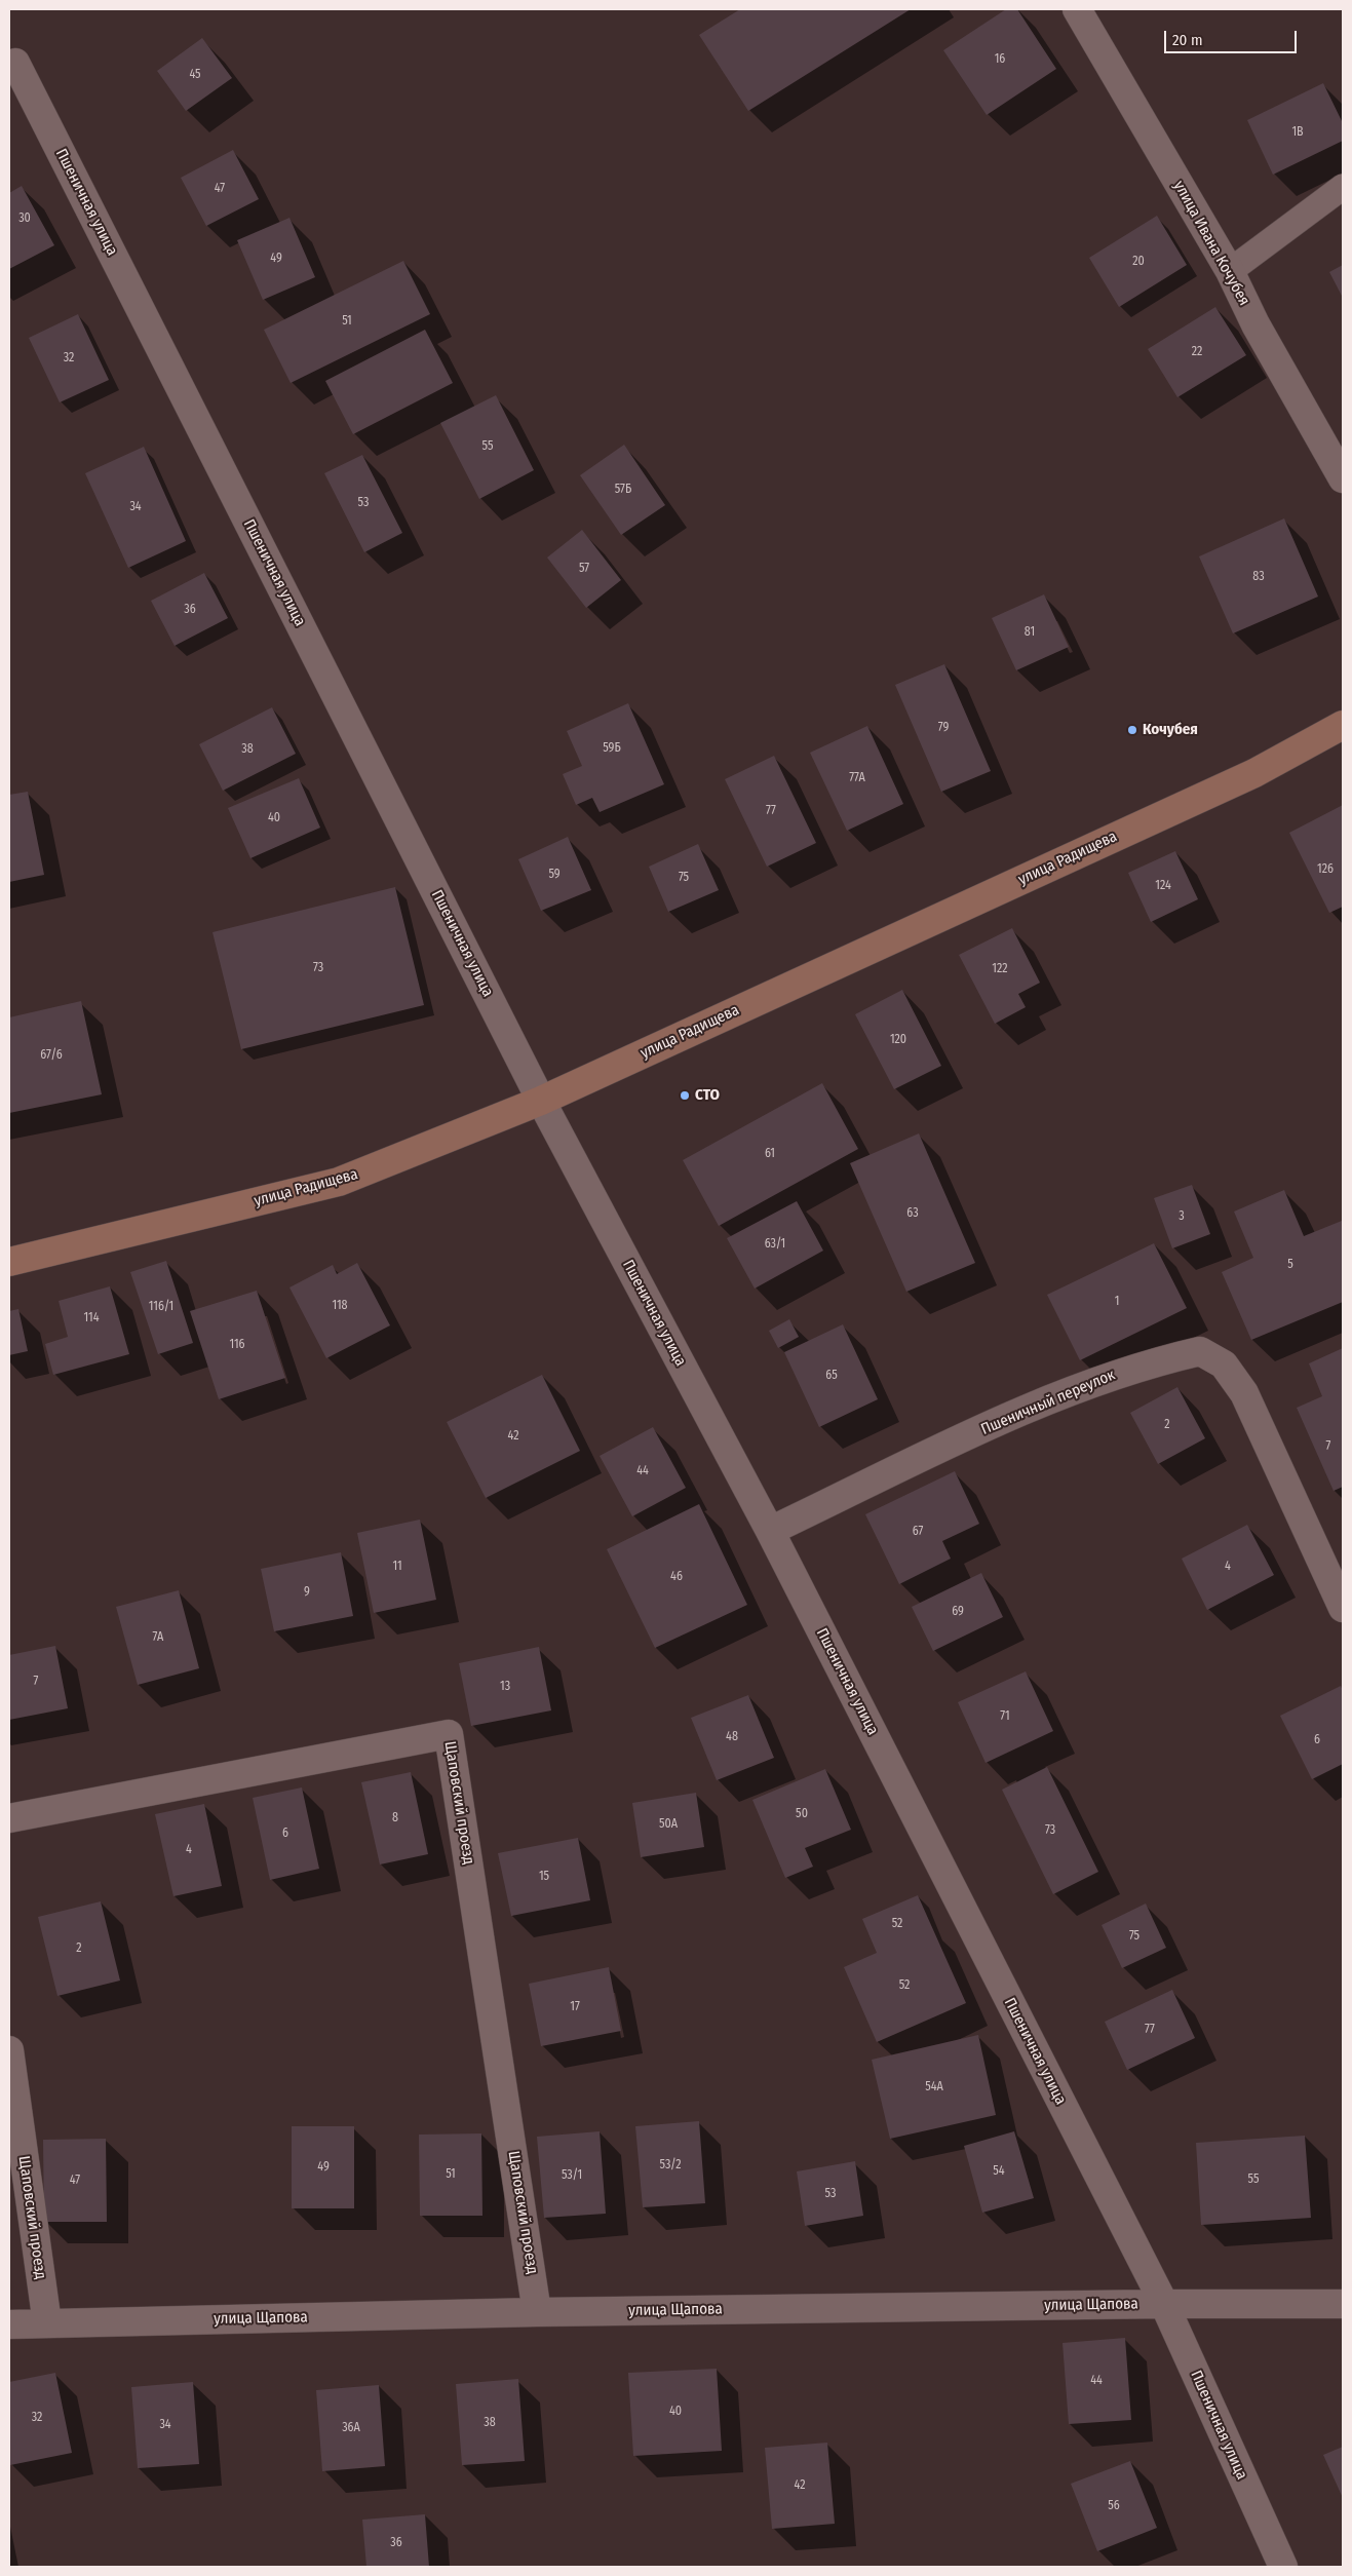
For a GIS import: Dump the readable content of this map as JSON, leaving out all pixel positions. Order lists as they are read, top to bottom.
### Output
{
  "streets": {
    "main road": ["улица Радищева"],
    "street": [
      "Пшеничная улица",
      "улица Ивана Кочубея",
      "Пшеничный переулок",
      "Щаповский проезд",
      "улица Щапова"
    ]
  },
  "crossings": [
    ["Пшеничная улица", "улица Радищева"],
    ["Пшеничная улица", "Пшеничный переулок"],
    ["Пшеничная улица", "улица Щапова"],
    ["Щаповский проезд", "улица Щапова"]
  ],
  "places": ["Кочубея", "СТО"],
  "house_numbers": [
    "16",
    "45",
    "1В",
    "47",
    "30",
    "49",
    "20",
    "51",
    "22",
    "32",
    "55",
    "57Б",
    "53",
    "34",
    "57",
    "83",
    "36",
    "81",
    "79",
    "59Б",
    "38",
    "77А",
    "77",
    "40",
    "126",
    "59",
    "75",
    "124",
    "73",
    "122",
    "120",
    "67/6",
    "61",
    "63",
    "3",
    "63/1",
    "5",
    "1",
    "118",
    "116/1",
    "114",
    "116",
    "65",
    "2",
    "42",
    "7",
    "44",
    "67",
    "11",
    "4",
    "46",
    "9",
    "69",
    "7А",
    "7",
    "13",
    "71",
    "48",
    "6",
    "50",
    "8",
    "50А",
    "73",
    "6",
    "4",
    "15",
    "52",
    "75",
    "2",
    "52",
    "17",
    "77",
    "54А",
    "53/2",
    "49",
    "54",
    "51",
    "53/1",
    "55",
    "47",
    "53",
    "44",
    "40",
    "32",
    "38",
    "34",
    "36А",
    "42",
    "56",
    "36"
  ],
  "scale_bar": "20 m"
}
